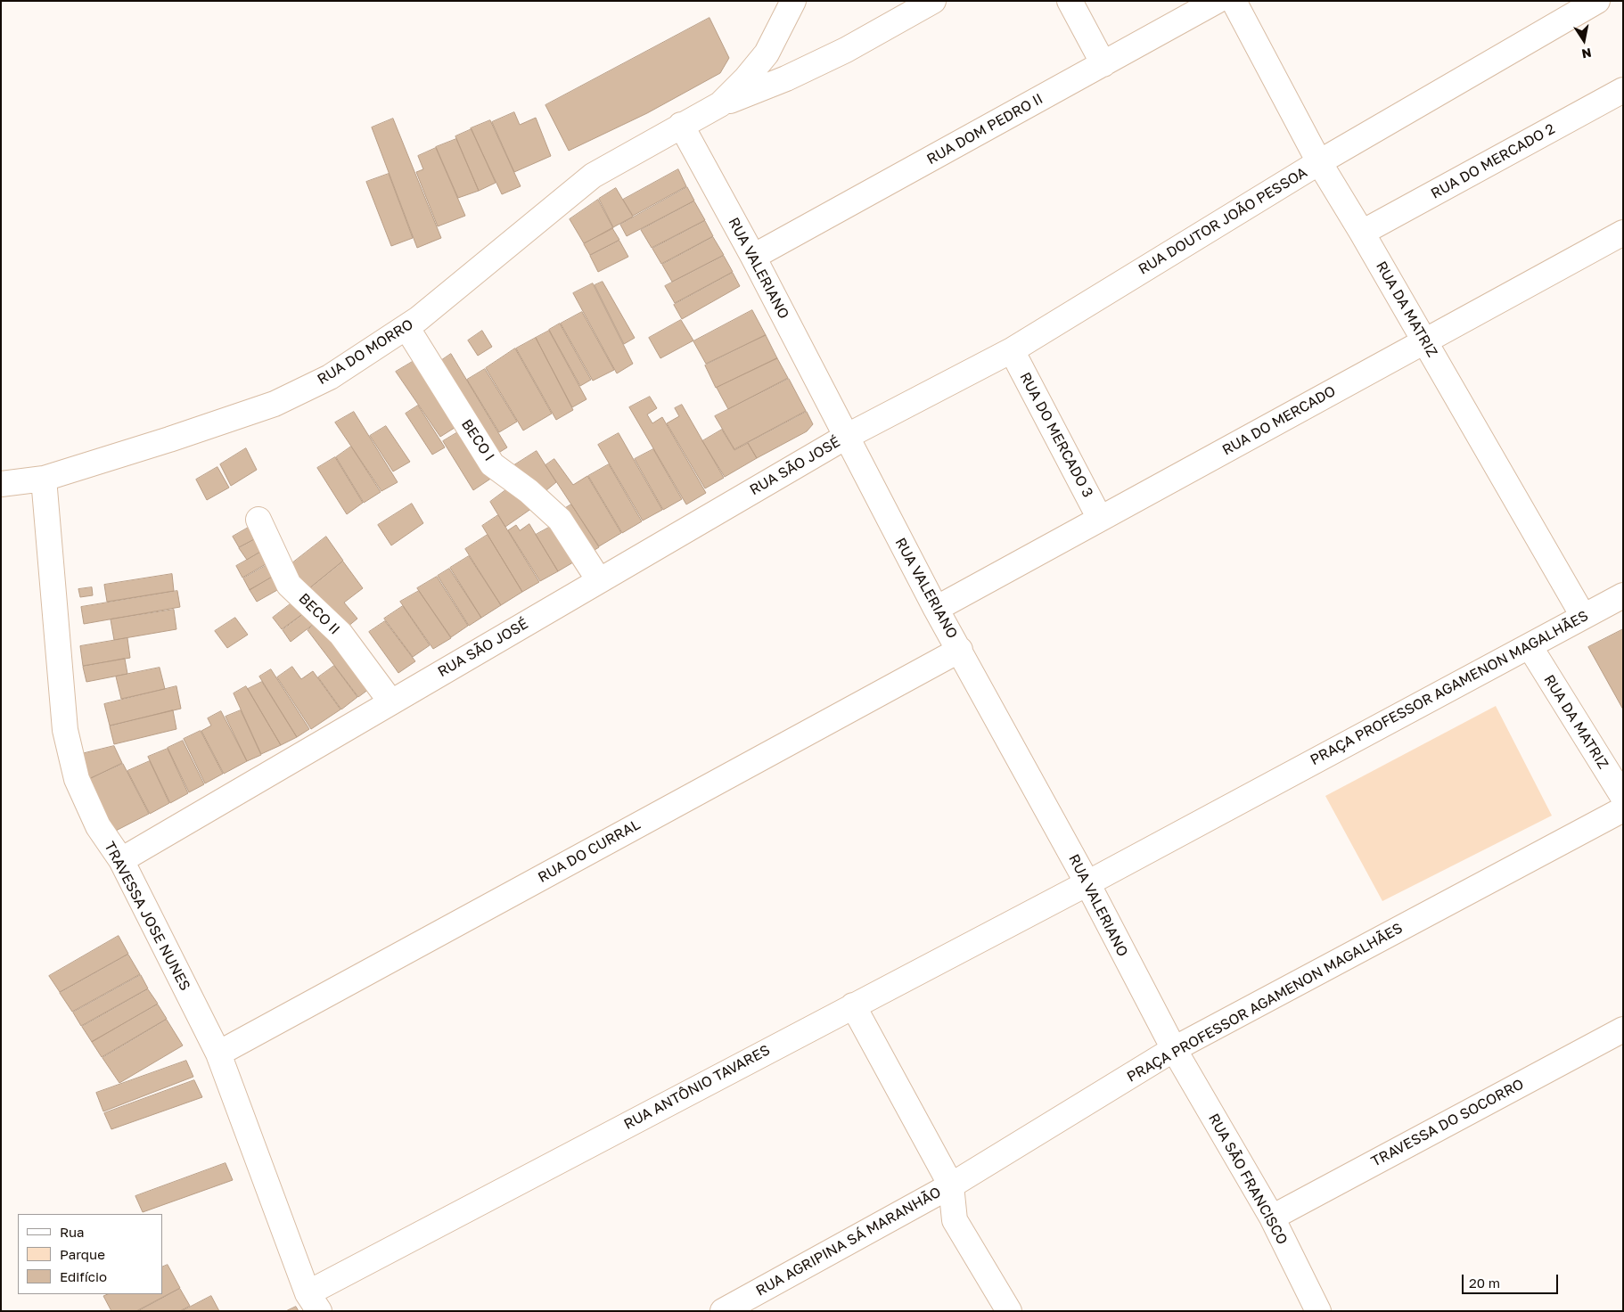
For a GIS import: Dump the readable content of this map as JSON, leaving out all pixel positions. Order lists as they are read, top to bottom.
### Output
{
  "streets": {
    "street": [
      "RUA DOM PEDRO II",
      "RUA DO MERCADO 2",
      "RUA DOUTOR JOÃO PESSOA",
      "RUA VALERIANO",
      "RUA DA MATRIZ",
      "RUA DO MORRO",
      "RUA DO MERCADO",
      "RUA DO MERCADO 3",
      "BECO I",
      "RUA SÃO JOSÉ",
      "BECO II",
      "PRAÇA PROFESSOR AGAMENON MAGALHÃES",
      "RUA DO CURRAL",
      "TRAVESSA JOSE NUNES",
      "RUA ANTÔNIO TAVARES",
      "TRAVESSA DO SOCORRO",
      "RUA SÃO FRANCISCO",
      "RUA AGRIPINA SÁ MARANHÃO"
    ]
  },
  "crossings": [
    ["RUA DOM PEDRO II", "RUA VALERIANO"],
    ["RUA DO MERCADO 2", "RUA DA MATRIZ"],
    ["RUA DOUTOR JOÃO PESSOA", "RUA VALERIANO"],
    ["RUA DOUTOR JOÃO PESSOA", "RUA DA MATRIZ"],
    ["RUA DOUTOR JOÃO PESSOA", "RUA DO MERCADO 3"],
    ["RUA DOUTOR JOÃO PESSOA", "RUA SÃO JOSÉ"],
    ["RUA VALERIANO", "RUA DO MORRO"],
    ["RUA VALERIANO", "RUA DO MERCADO"],
    ["RUA VALERIANO", "RUA SÃO JOSÉ"],
    ["RUA VALERIANO", "PRAÇA PROFESSOR AGAMENON MAGALHÃES"],
    ["RUA VALERIANO", "RUA DO CURRAL"],
    ["RUA VALERIANO", "RUA ANTÔNIO TAVARES"],
    ["RUA VALERIANO", "RUA SÃO FRANCISCO"],
    ["RUA DA MATRIZ", "RUA DO MERCADO"],
    ["RUA DA MATRIZ", "PRAÇA PROFESSOR AGAMENON MAGALHÃES"],
    ["RUA DO MORRO", "BECO I"],
    ["RUA DO MORRO", "TRAVESSA JOSE NUNES"],
    ["RUA DO MERCADO", "RUA DO MERCADO 3"],
    ["BECO I", "RUA SÃO JOSÉ"],
    ["RUA SÃO JOSÉ", "BECO II"],
    ["RUA SÃO JOSÉ", "TRAVESSA JOSE NUNES"],
    ["PRAÇA PROFESSOR AGAMENON MAGALHÃES", "RUA ANTÔNIO TAVARES"],
    ["PRAÇA PROFESSOR AGAMENON MAGALHÃES", "RUA SÃO FRANCISCO"],
    ["PRAÇA PROFESSOR AGAMENON MAGALHÃES", "RUA AGRIPINA SÁ MARANHÃO"],
    ["RUA DO CURRAL", "TRAVESSA JOSE NUNES"],
    ["TRAVESSA JOSE NUNES", "RUA ANTÔNIO TAVARES"],
    ["TRAVESSA DO SOCORRO", "RUA SÃO FRANCISCO"]
  ],
  "legend": ["Rua", "Parque", "Edifício"],
  "scale_bar": "20 m",
  "north": "bottom"
}
